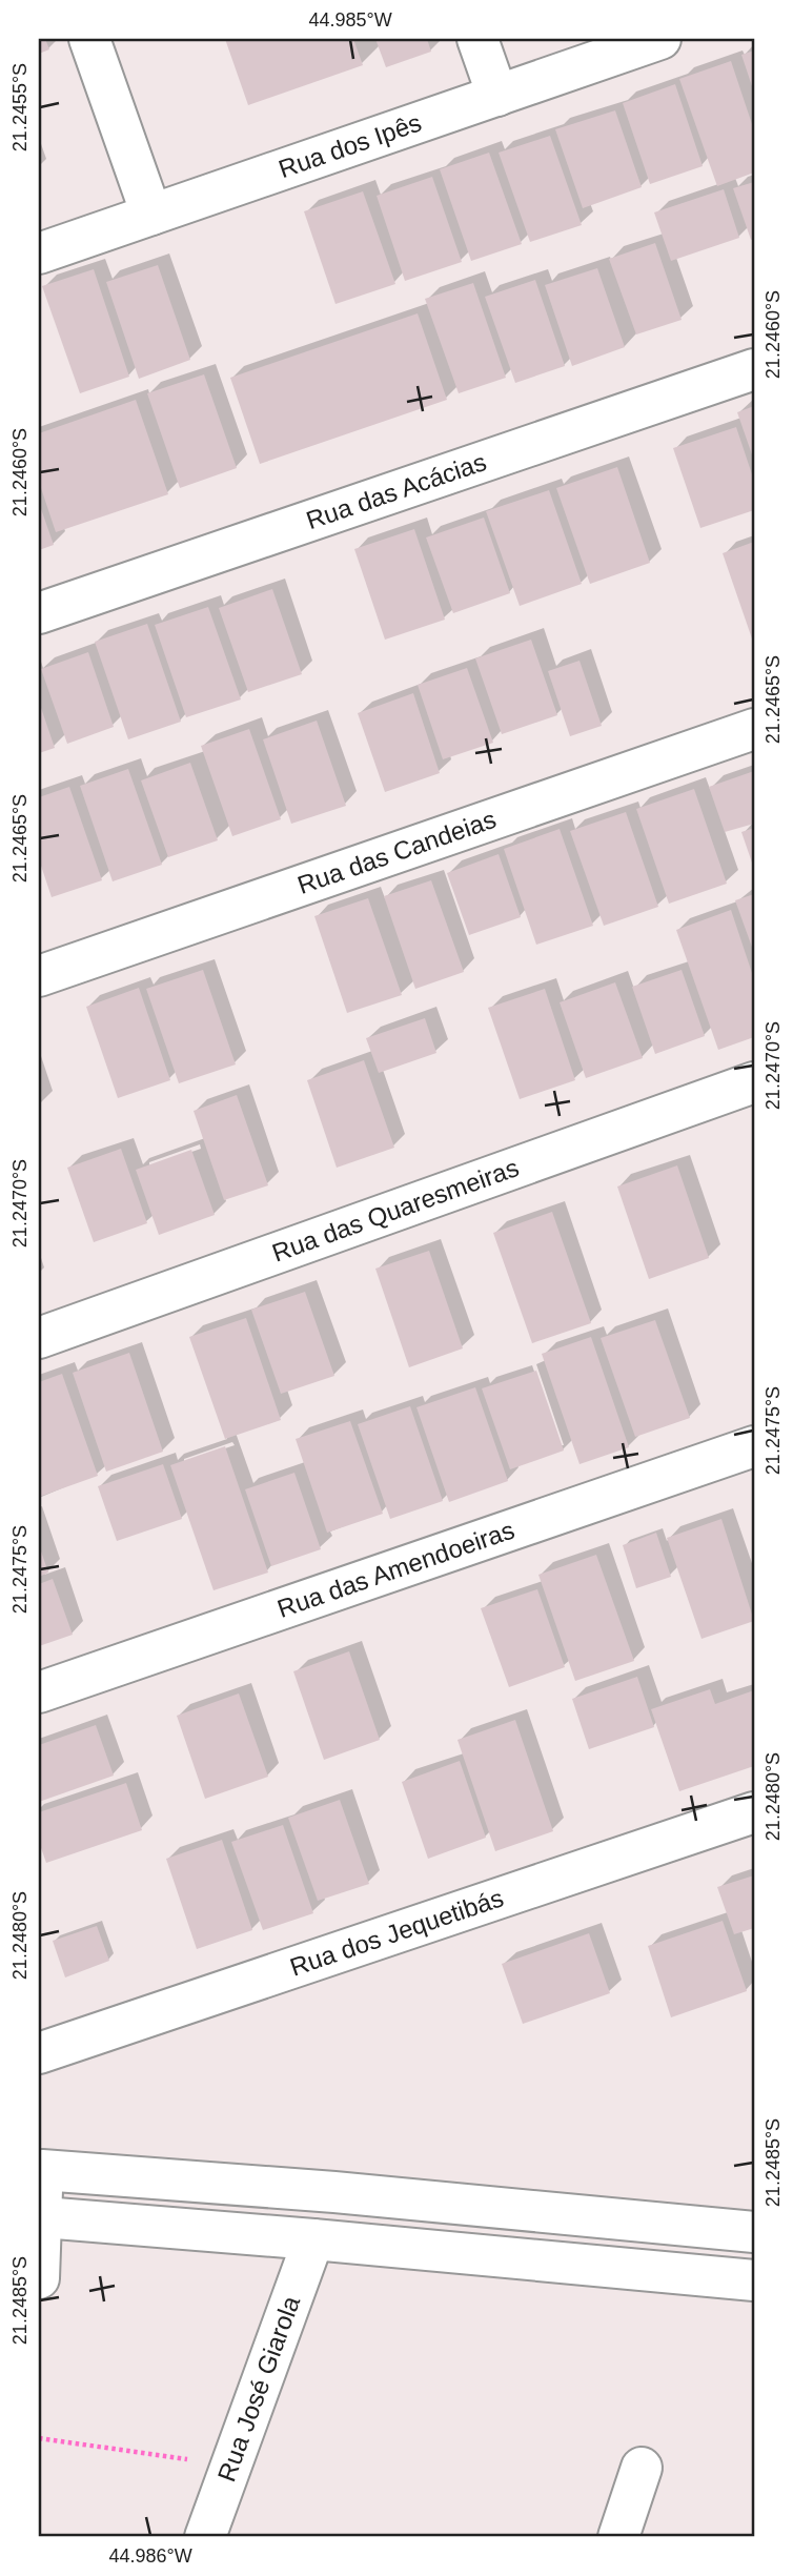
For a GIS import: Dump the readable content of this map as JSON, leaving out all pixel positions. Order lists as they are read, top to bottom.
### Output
{
  "streets": {
    "street": [
      "Rua dos Ipês",
      "Rua das Acácias",
      "Rua das Candeias",
      "Rua das Quaresmeiras",
      "Rua das Amendoeiras",
      "Rua dos Jequetibás",
      "Rua José Giarola"
    ]
  },
  "coordinates": [
    "44.985°W",
    "21.2455°S",
    "21.2460°S",
    "21.2465°S",
    "21.2470°S",
    "21.2475°S",
    "21.2480°S",
    "21.2485°S",
    "44.986°W"
  ]
}
